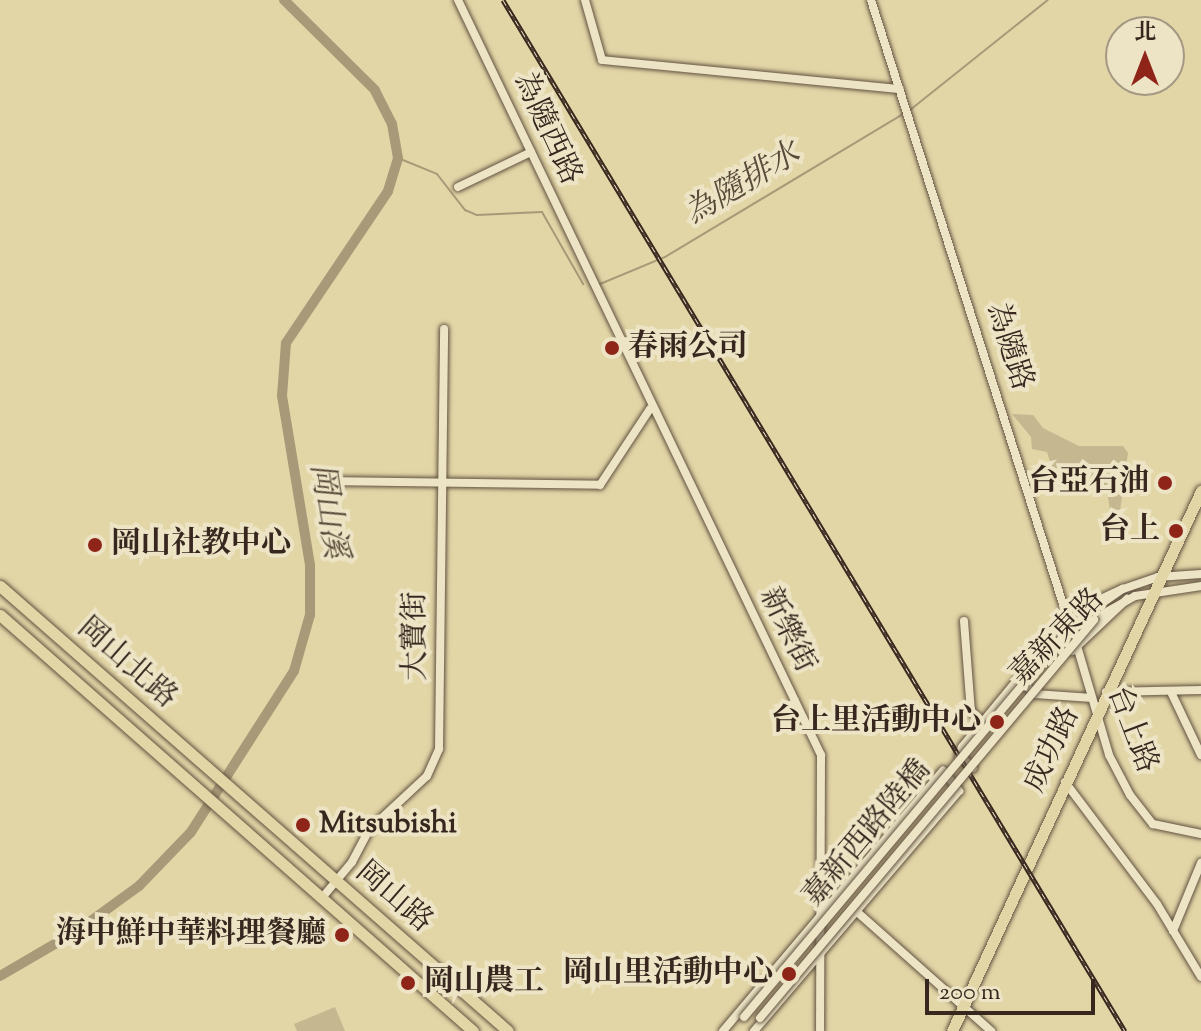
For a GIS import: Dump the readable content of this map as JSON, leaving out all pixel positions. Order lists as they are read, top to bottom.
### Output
{
  "streets": {
    "main road": ["岡山北路", "成功路", "岡山路"],
    "street": [
      "為隨西路",
      "為隨路",
      "新樂街",
      "大寶街",
      "嘉新東路",
      "台上路",
      "嘉新西路陸橋"
    ]
  },
  "crossings": [
    ["為隨西路", "新樂街"],
    ["為隨路", "嘉新東路"],
    ["大寶街", "岡山路"],
    ["嘉新東路", "台上路"],
    ["嘉新東路", "成功路"],
    ["嘉新東路", "嘉新西路陸橋"],
    ["岡山北路", "岡山路"],
    ["台上路", "成功路"]
  ],
  "water": ["為隨排水", "岡山溪"],
  "places": [
    "春雨公司",
    "台亞石油",
    "台上",
    "岡山社教中心",
    "台上里活動中心",
    "Mitsubishi",
    "海中鮮中華料理餐廳",
    "岡山里活動中心",
    "岡山農工"
  ],
  "scale_bar": "200 m",
  "north": "top"
}
